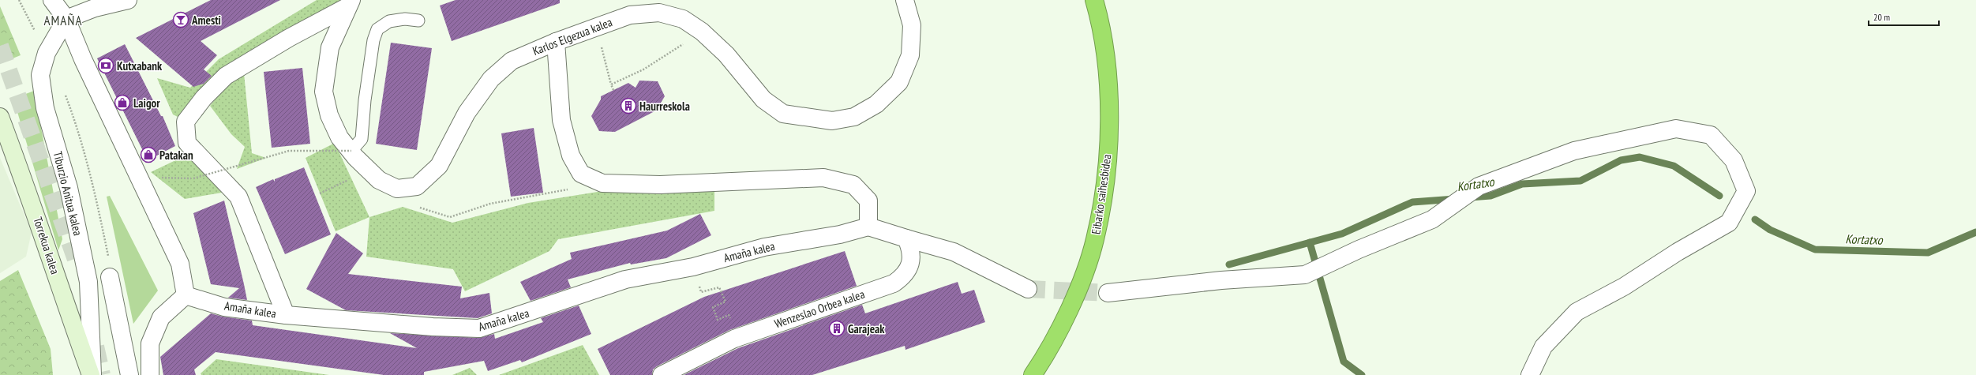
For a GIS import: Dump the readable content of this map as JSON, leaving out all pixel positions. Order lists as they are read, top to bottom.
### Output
{
  "streets": {
    "highway": ["Eibarko saihesbidea"],
    "street": [
      "Karlos Elgezua kalea",
      "Tiburzio Anitua kalea",
      "Torrekua kalea",
      "Amaña kalea",
      "Wenzeslao Orbea kalea"
    ]
  },
  "crossings": [
    ["Tiburzio Anitua kalea", "Torrekua kalea"]
  ],
  "districts": ["AMAÑA"],
  "water": ["Kortatxo"],
  "places": {
    "bar": ["Amesti"],
    "bank": ["Kutxabank"],
    "shop": ["Laigor", "Patakan"],
    "building": ["Haurreskola", "Garajeak"]
  },
  "scale_bar": "20 m"
}
